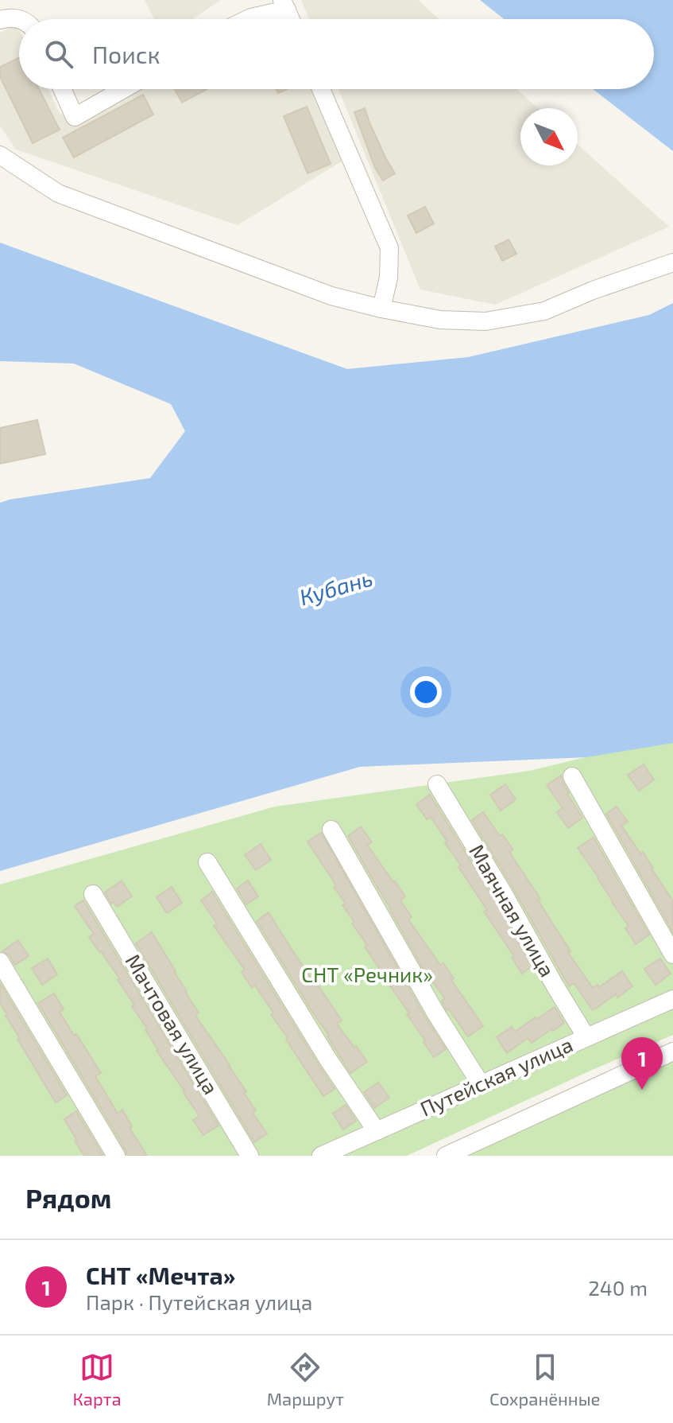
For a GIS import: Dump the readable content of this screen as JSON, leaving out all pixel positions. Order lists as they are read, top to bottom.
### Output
{
  "streets": {
    "street": ["Маячная улица", "Мачтовая улица", "Путейская улица"]
  },
  "crossings": [
    ["Маячная улица", "Путейская улица"]
  ],
  "water": ["Кубань"],
  "parks": ["СНТ «Речник»"],
  "north": "bottom right",
  "page": {
    "search": "Поиск",
    "pins": "1",
    "heading": "Рядом",
    "list": [
      {
        "mark": "1",
        "name": "СНТ «Мечта»",
        "note": "Парк · Путейская улица",
        "value": "240 m"
      }
    ],
    "nav": ["Карта", "Маршрут", "Сохранённые"]
  }
}
